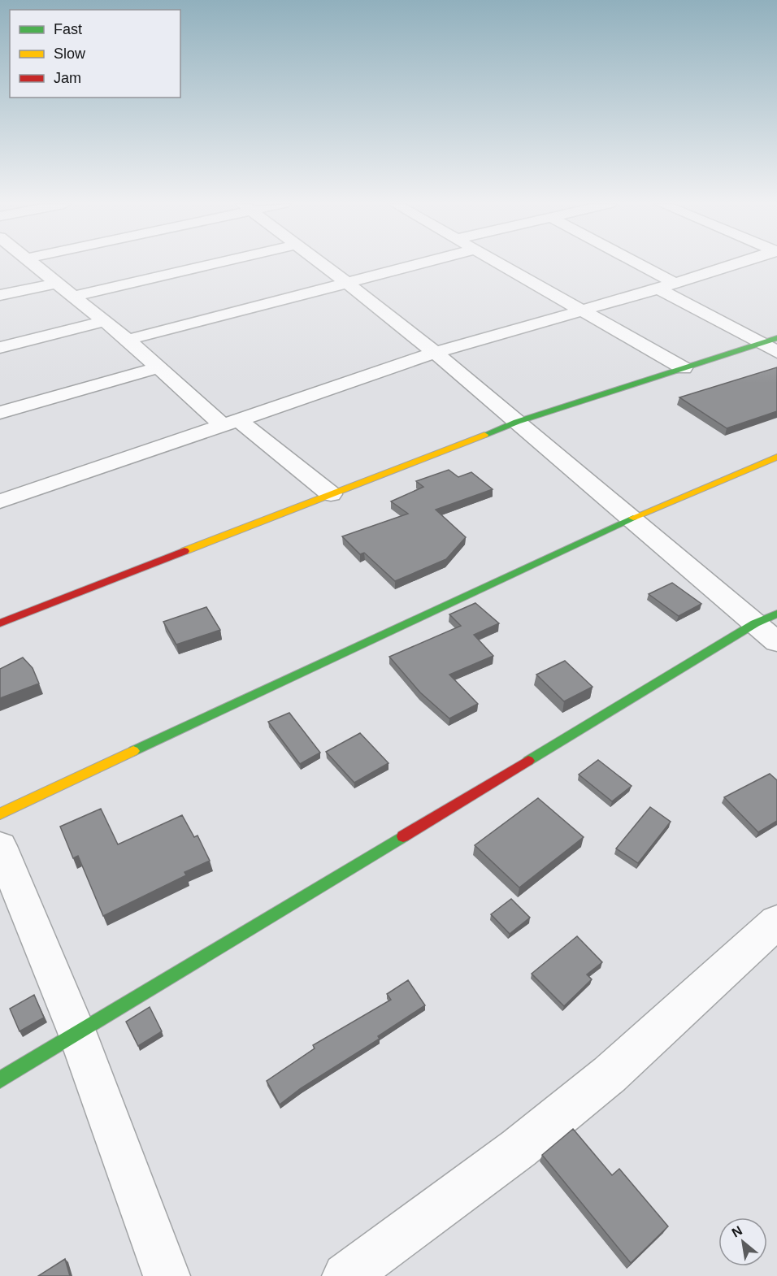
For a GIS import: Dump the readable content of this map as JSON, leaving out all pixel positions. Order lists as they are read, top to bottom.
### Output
{
  "legend": ["Fast", "Slow", "Jam"],
  "north": "top left"
}
